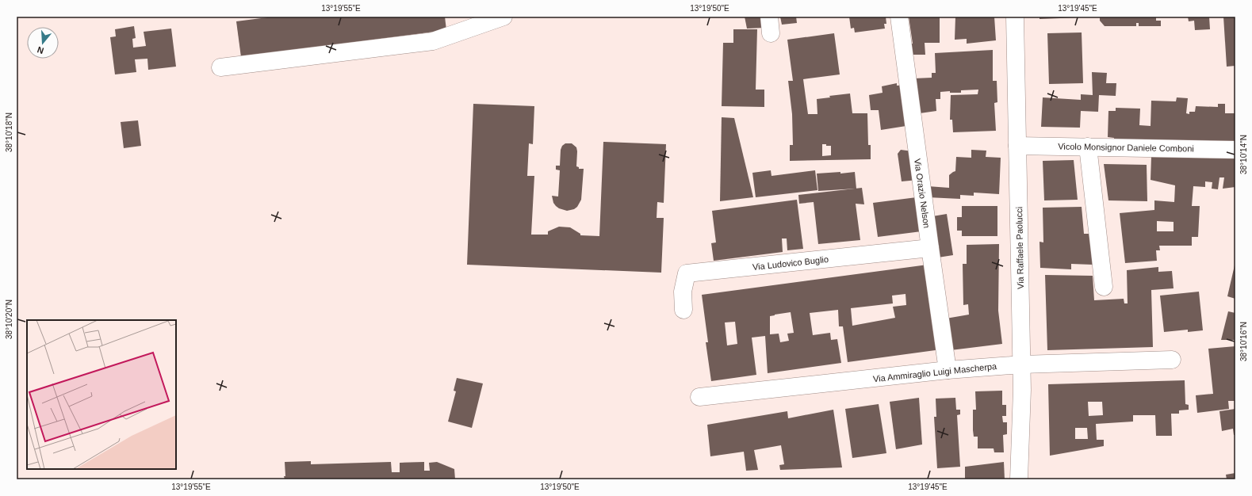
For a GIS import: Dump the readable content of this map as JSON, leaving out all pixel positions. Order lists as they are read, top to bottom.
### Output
{
  "streets": {
    "street": [
      "Vicolo Monsignor Daniele Comboni",
      "Via Orazio Nelson",
      "Via Raffaele Paolucci",
      "Via Ludovico Buglio",
      "Via Ammiraglio Luigi Mascherpa"
    ]
  },
  "crossings": [
    ["Vicolo Monsignor Daniele Comboni", "Via Raffaele Paolucci"],
    ["Via Orazio Nelson", "Via Ludovico Buglio"],
    ["Via Orazio Nelson", "Via Ammiraglio Luigi Mascherpa"],
    ["Via Raffaele Paolucci", "Via Ammiraglio Luigi Mascherpa"]
  ],
  "north": "bottom",
  "coordinates": [
    "13°19'55\"E",
    "13°19'50\"E",
    "13°19'45\"E",
    "38°10'18\"N",
    "38°10'14\"N",
    "38°10'20\"N",
    "38°10'16\"N"
  ]
}
